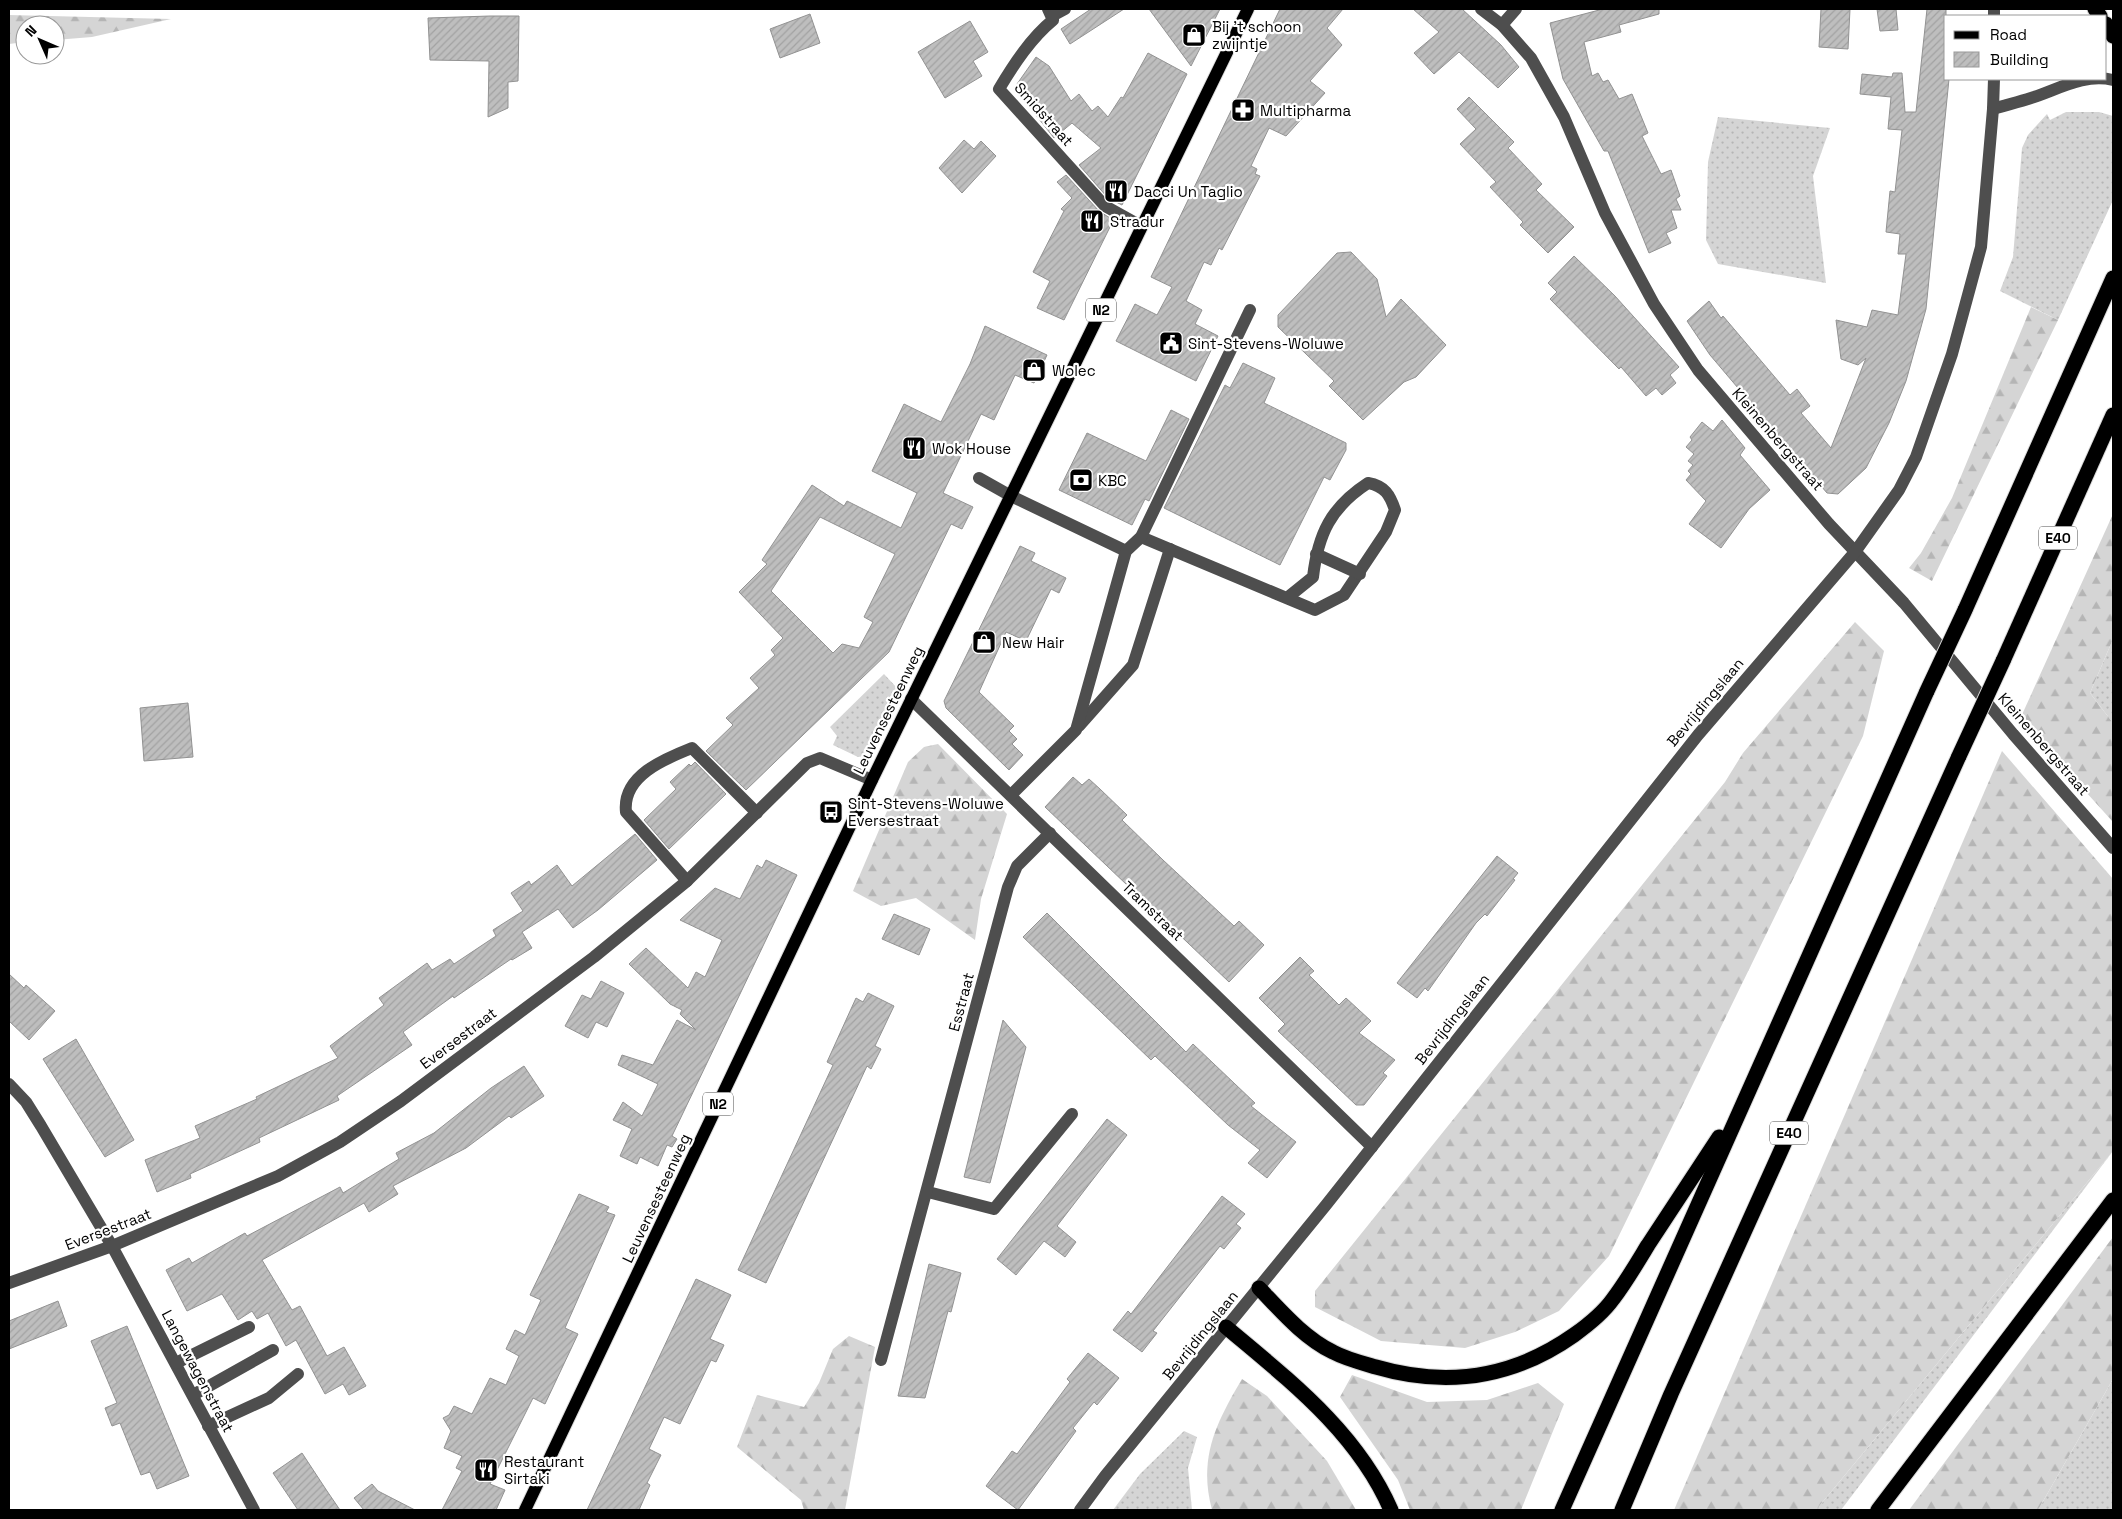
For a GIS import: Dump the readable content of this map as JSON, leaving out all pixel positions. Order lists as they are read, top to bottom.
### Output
{
  "streets": {
    "highway": ["E40"],
    "main road": ["N2", "Leuvensesteenweg"],
    "street": [
      "Smidstraat",
      "Kleinenbergstraat",
      "Bevrijdingslaan",
      "Tramstraat",
      "Esstraat",
      "Eversestraat",
      "Langewagenstraat"
    ]
  },
  "crossings": [
    ["Smidstraat", "Leuvensesteenweg"],
    ["Kleinenbergstraat", "Bevrijdingslaan"],
    ["Bevrijdingslaan", "Tramstraat"],
    ["Leuvensesteenweg", "Tramstraat"],
    ["Leuvensesteenweg", "Eversestraat"],
    ["Tramstraat", "Esstraat"],
    ["Eversestraat", "Langewagenstraat"]
  ],
  "places": {
    "shop": ["Bij 't schoon zwijntje", "Wolec", "New Hair"],
    "pharmacy": ["Multipharma"],
    "restaurant": [
      "Dacci Un Taglio",
      "Stradur",
      "Wok House",
      "Restaurant Sirtaki"
    ],
    "public building": ["Sint-Stevens-Woluwe"],
    "bank": ["KBC"],
    "bus stop": ["Sint-Stevens-Woluwe Eversestraat"]
  },
  "legend": ["Road", "Building"],
  "north": "top left"
}
